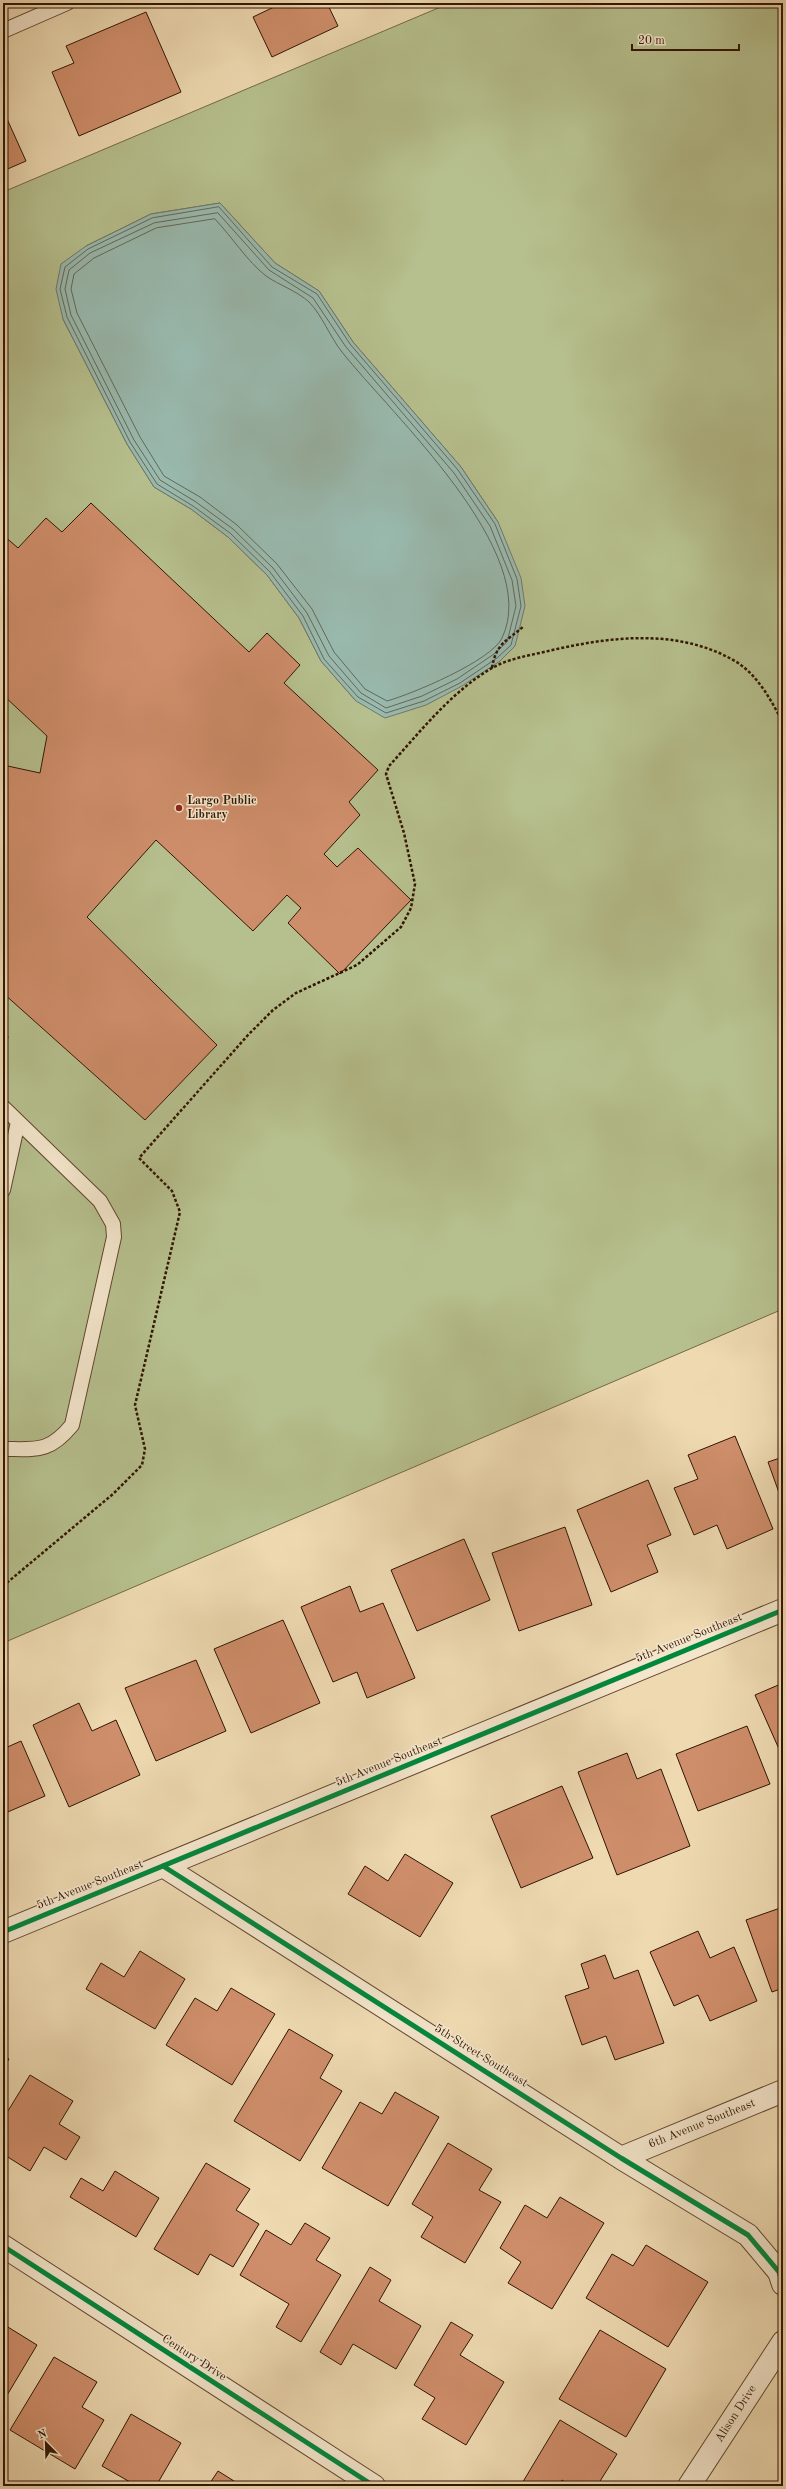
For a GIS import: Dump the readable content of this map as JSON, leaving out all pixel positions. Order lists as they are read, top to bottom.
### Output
{
  "streets": {
    "street": [
      "5th Avenue Southeast",
      "5th Street Southeast",
      "6th Avenue Southeast",
      "Century Drive",
      "Alison Drive"
    ]
  },
  "crossings": [
    ["5th Avenue Southeast", "5th Street Southeast"],
    ["5th Street Southeast", "6th Avenue Southeast"]
  ],
  "places": ["Largo Public Library"],
  "scale_bar": "20 m",
  "north": "top left"
}
